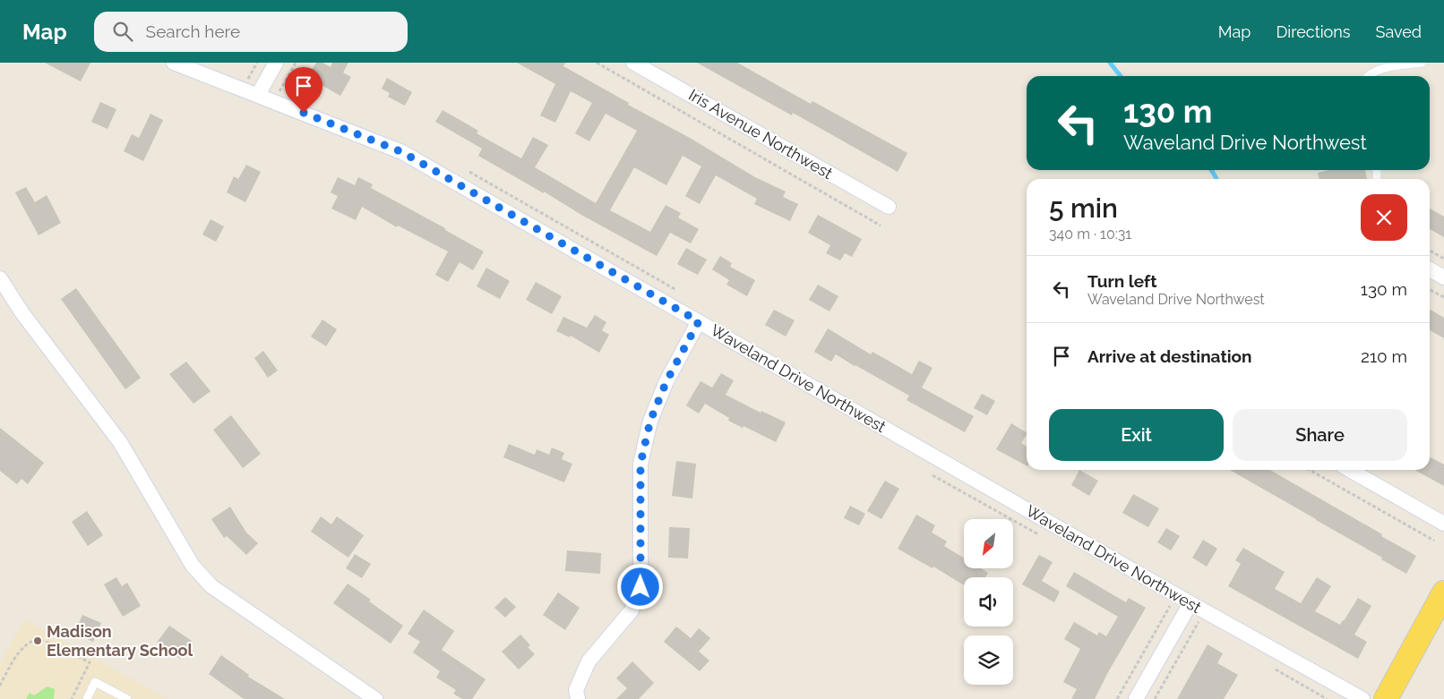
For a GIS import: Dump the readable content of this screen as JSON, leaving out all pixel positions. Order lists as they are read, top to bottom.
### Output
{
  "streets": {
    "street": ["Iris Avenue Northwest", "Waveland Drive Northwest"]
  },
  "places": ["Madison Elementary School"],
  "north": "bottom left",
  "page": {
    "header": "Map",
    "search": "Search here",
    "nav": ["Map", "Directions", "Saved"],
    "turn": ["130 m", "Waveland Drive Northwest"],
    "heading": ["5 min", "340 m · 10:31"],
    "list": [
      {
        "name": "Turn left",
        "note": "Waveland Drive Northwest",
        "value": "130 m"
      },
      {
        "name": "Arrive at destination",
        "value": "210 m"
      }
    ],
    "buttons": ["Exit", "Share"]
  }
}
